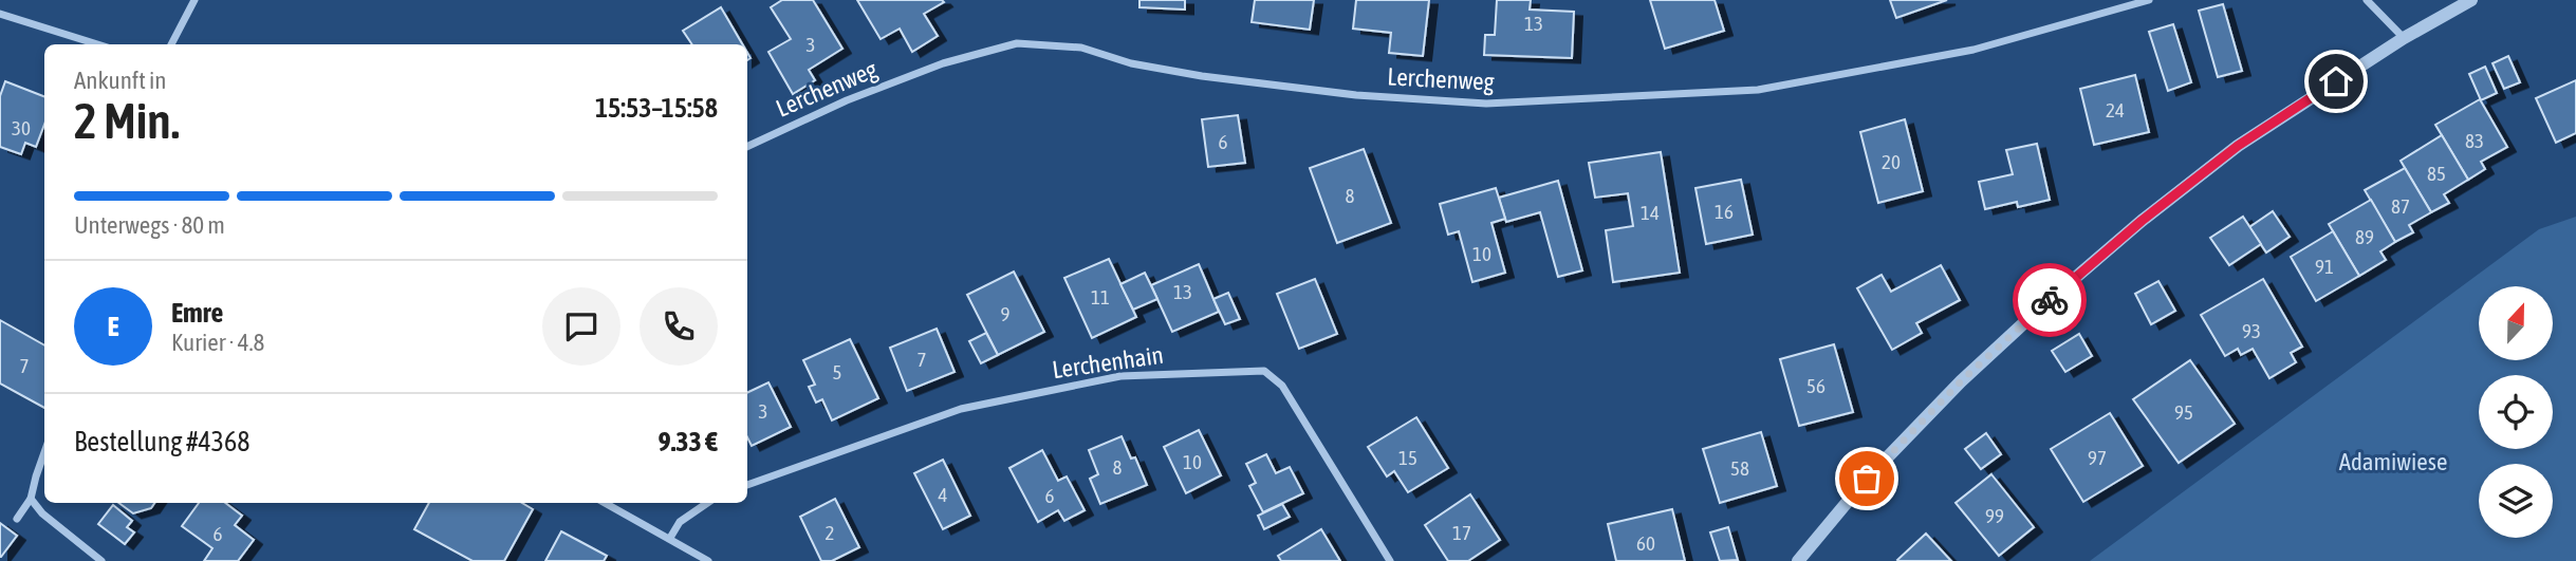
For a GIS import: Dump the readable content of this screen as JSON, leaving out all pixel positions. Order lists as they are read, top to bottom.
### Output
{
  "streets": {
    "street": ["Lerchenweg", "Lerchenhain"]
  },
  "parks": ["Adamiwiese"],
  "house_numbers": [
    "13",
    "3",
    "24",
    "30",
    "83",
    "6",
    "20",
    "85",
    "8",
    "87",
    "16",
    "14",
    "89",
    "10",
    "91",
    "13",
    "11",
    "9",
    "93",
    "7",
    "7",
    "5",
    "56",
    "3",
    "95",
    "15",
    "97",
    "10",
    "8",
    "58",
    "4",
    "6",
    "99",
    "2",
    "17",
    "6",
    "60"
  ],
  "north": "top",
  "page": {
    "heading": ["2 Min.", "Ankunft in", "15:53–15:58"],
    "panel": [
      "Emre",
      "Kurier · 4.8",
      "Bestellung #4368",
      "9.33 €"
    ],
    "bar": "Unterwegs · 80 m",
    "round": "E"
  }
}
